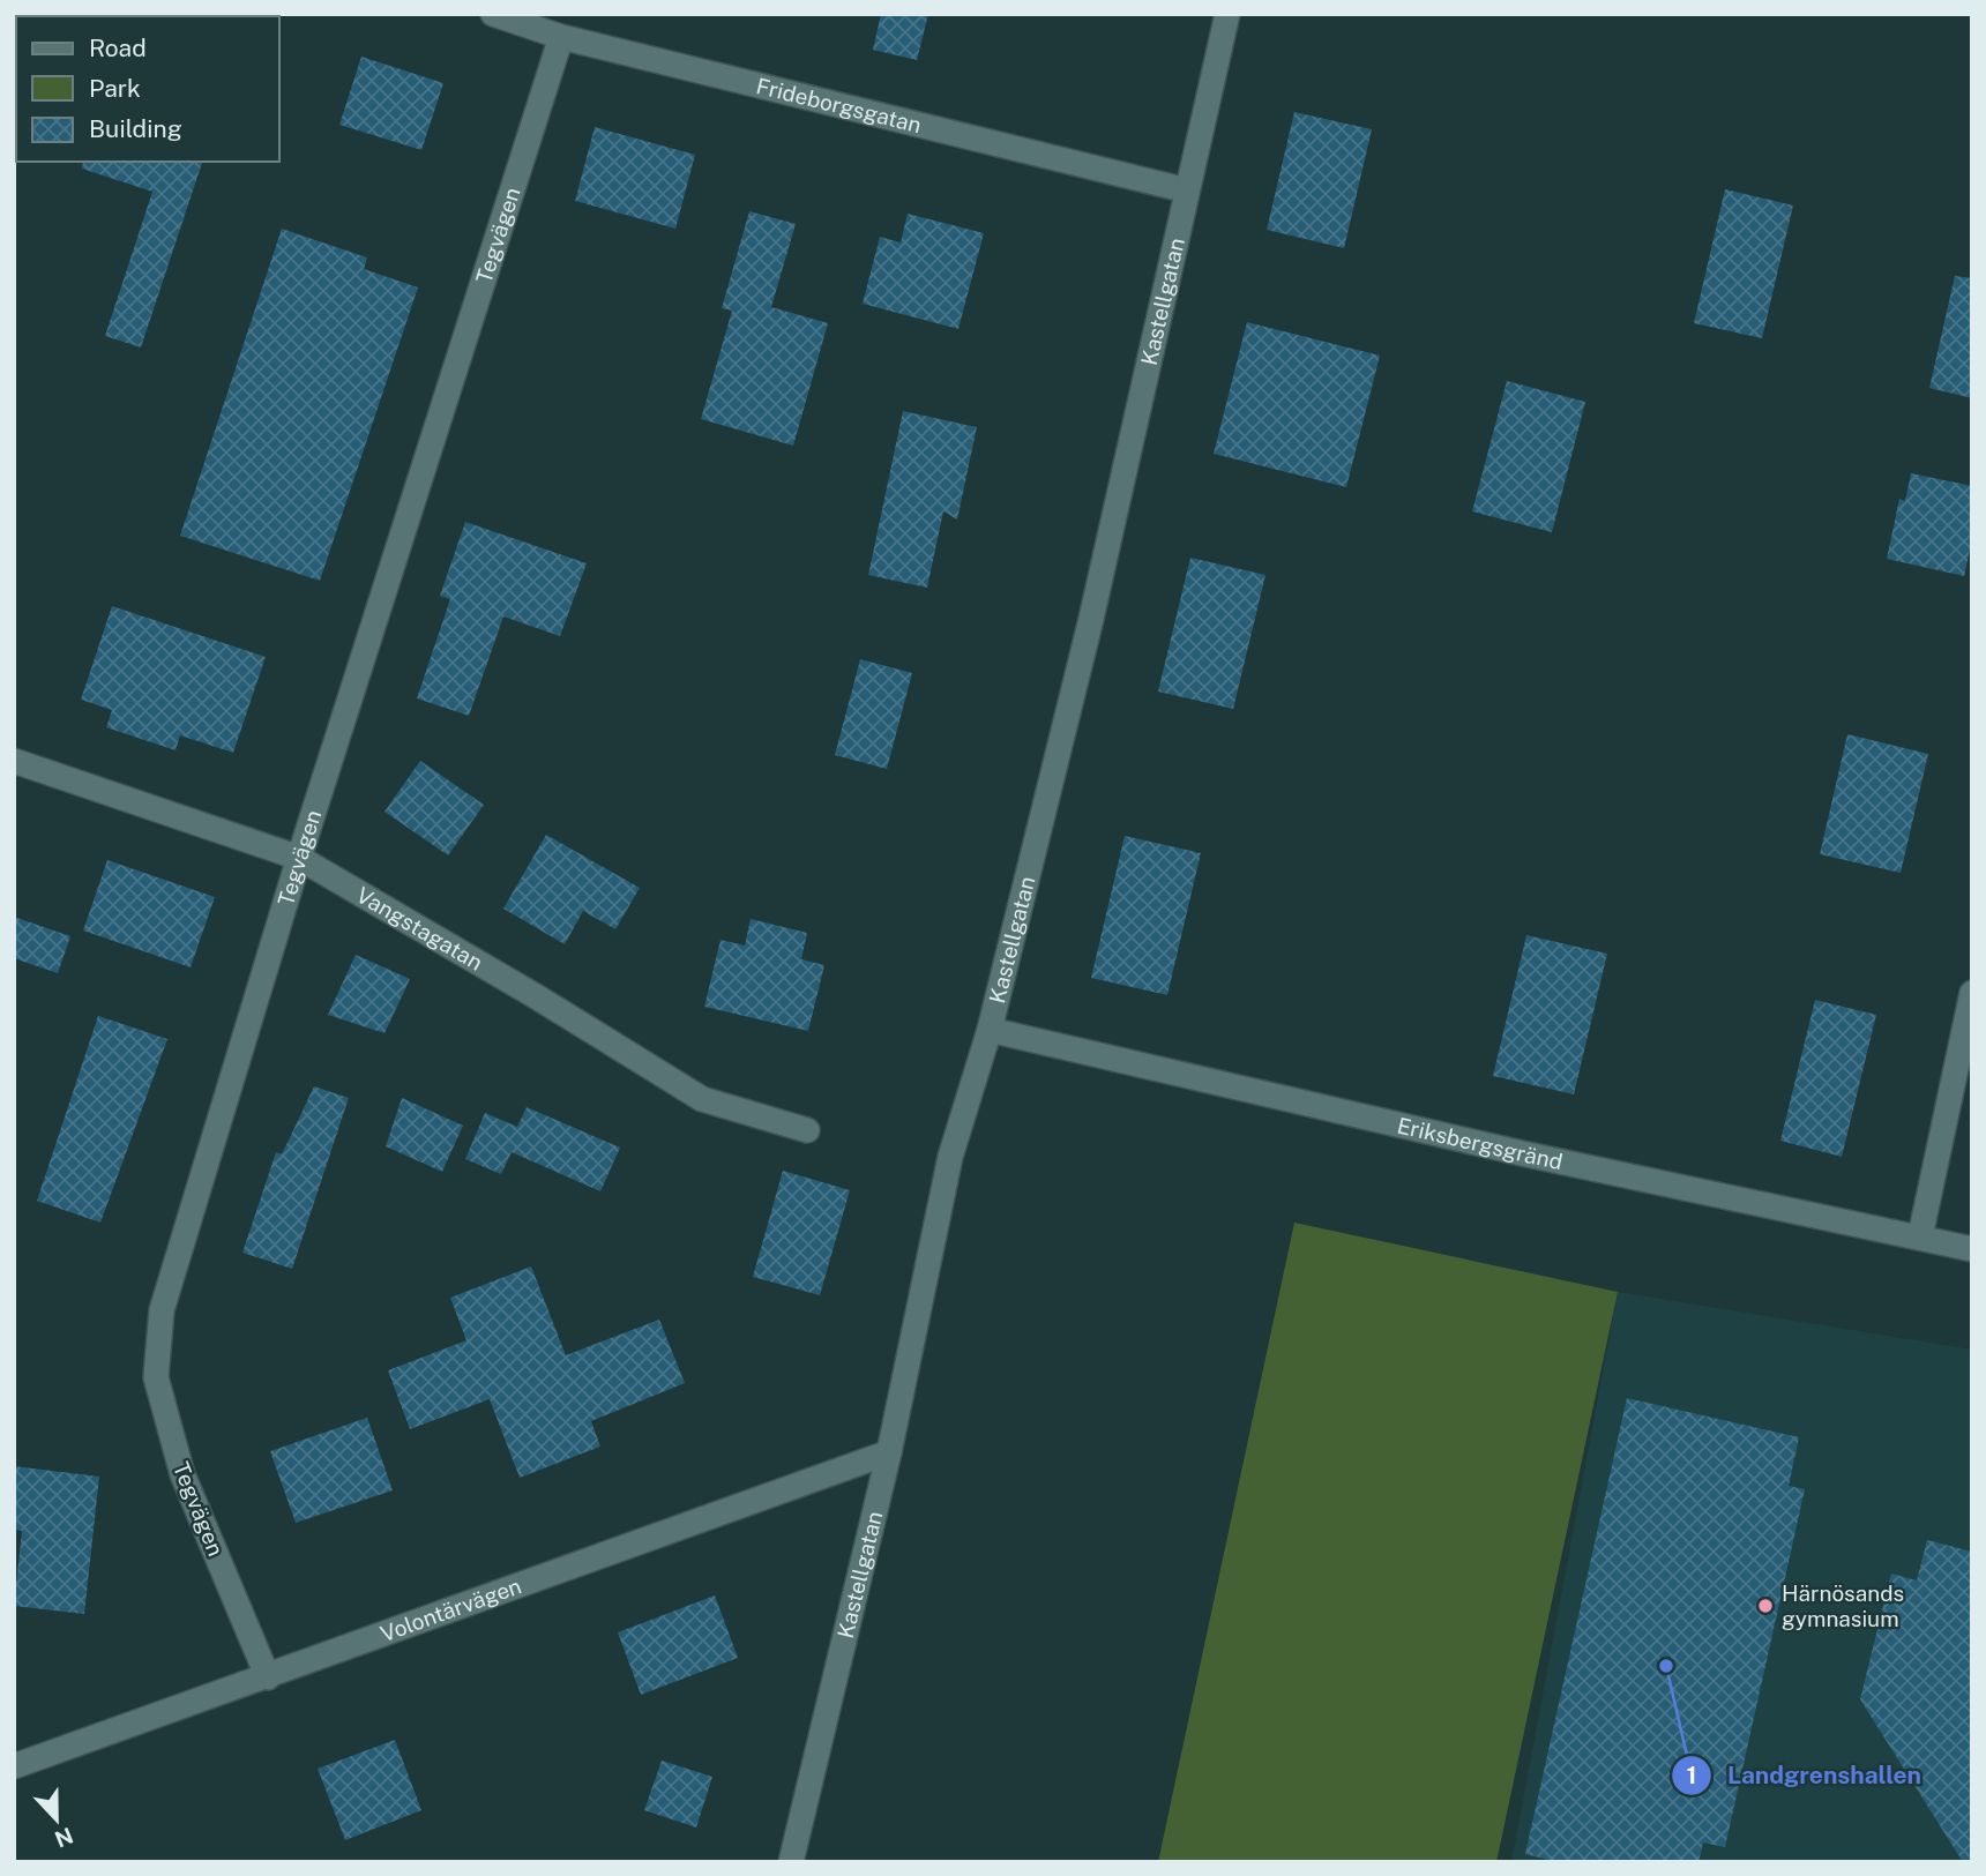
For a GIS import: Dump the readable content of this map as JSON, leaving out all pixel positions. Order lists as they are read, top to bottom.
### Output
{
  "streets": {
    "street": [
      "Frideborgsgatan",
      "Tegvägen",
      "Kastellgatan",
      "Vangstagatan",
      "Eriksbergsgränd",
      "Volontärvägen"
    ]
  },
  "crossings": [
    ["Frideborgsgatan", "Tegvägen"],
    ["Frideborgsgatan", "Kastellgatan"],
    ["Tegvägen", "Vangstagatan"],
    ["Tegvägen", "Volontärvägen"],
    ["Kastellgatan", "Eriksbergsgränd"],
    ["Kastellgatan", "Volontärvägen"]
  ],
  "places": ["Härnösands gymnasium", "Landgrenshallen"],
  "legend": ["Road", "Park", "Building"],
  "north": "bottom"
}
